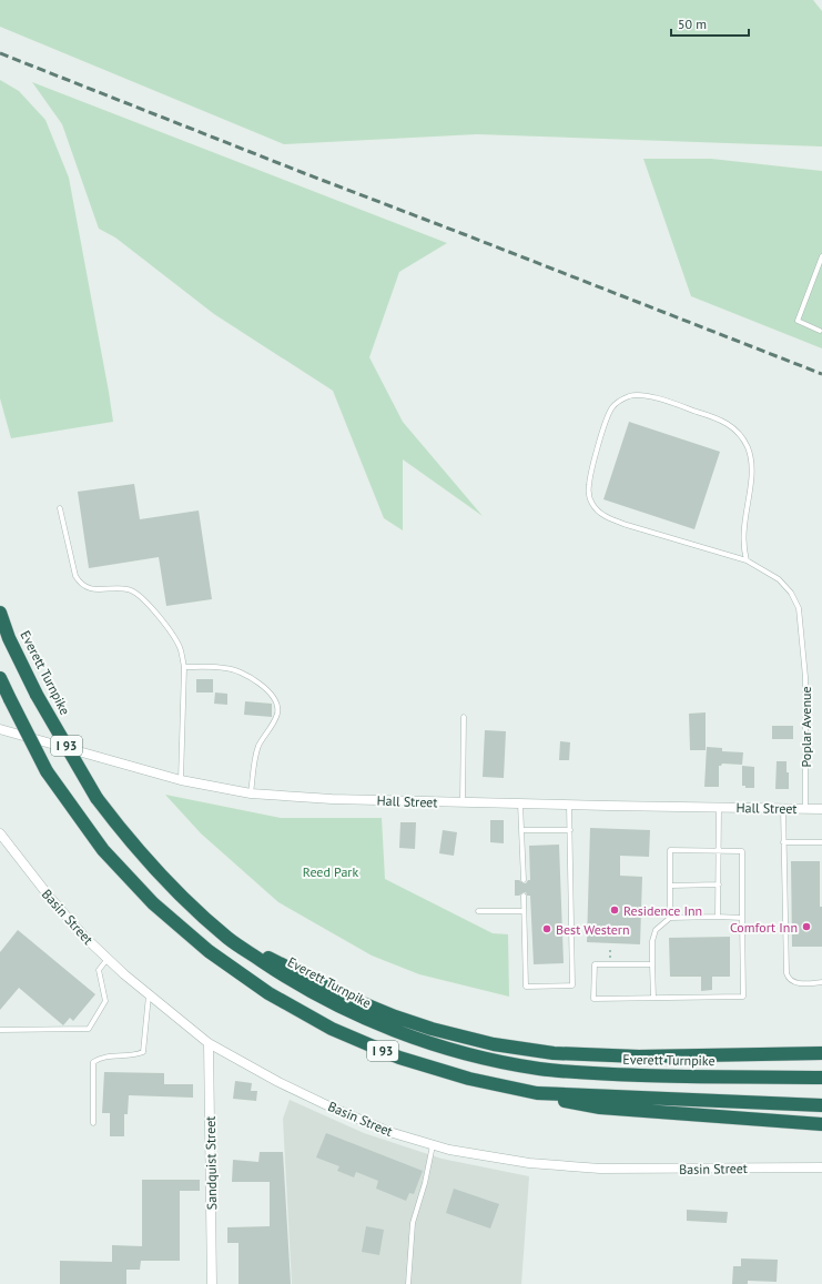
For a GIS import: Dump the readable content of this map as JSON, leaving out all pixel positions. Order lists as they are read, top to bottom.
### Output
{
  "streets": {
    "highway": ["Everett Turnpike", "I 93"],
    "street": ["Hall Street", "Basin Street", "Sandquist Street"],
    "lane": ["Poplar Avenue"]
  },
  "crossings": [
    ["Poplar Avenue", "Hall Street"],
    ["Basin Street", "Sandquist Street"]
  ],
  "parks": ["Reed Park"],
  "places": ["Residence Inn", "Comfort Inn", "Best Western"],
  "scale_bar": "50 m"
}
